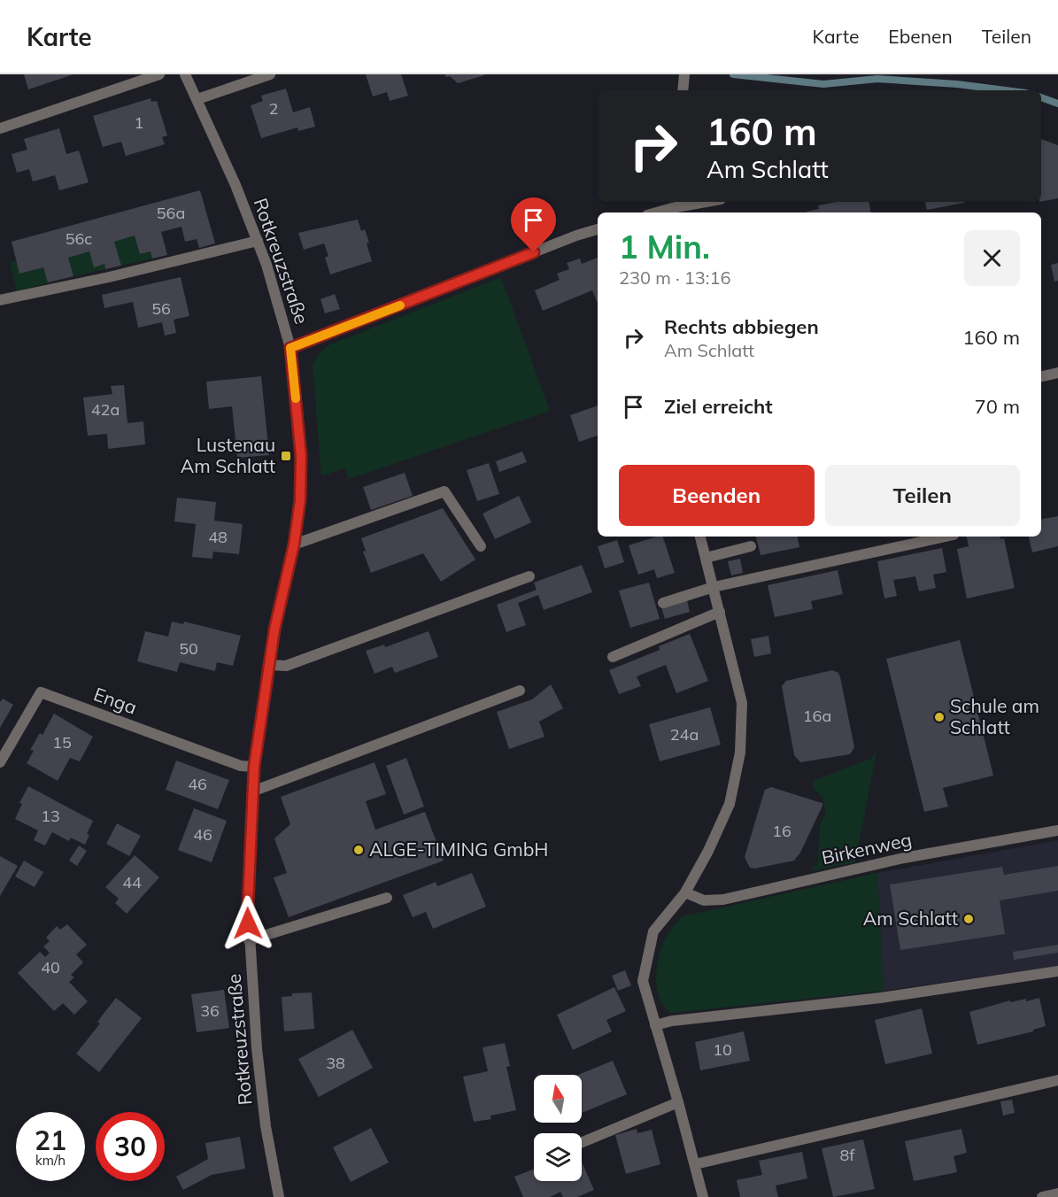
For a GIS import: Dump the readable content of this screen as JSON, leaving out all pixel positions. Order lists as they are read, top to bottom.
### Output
{
  "streets": {
    "street": ["Rotkreuzstraße", "Enga", "Birkenweg"]
  },
  "crossings": [
    ["Rotkreuzstraße", "Enga"]
  ],
  "places": {
    "transit": ["Lustenau Am Schlatt"],
    "other": ["Schule am Schlatt", "ALGE-TIMING GmbH", "Am Schlatt"]
  },
  "house_numbers": [
    "2",
    "1",
    "56a",
    "56c",
    "56",
    "42a",
    "48",
    "50",
    "16a",
    "24a",
    "15",
    "46",
    "13",
    "16",
    "46",
    "44",
    "40",
    "36",
    "10",
    "38",
    "8f"
  ],
  "north": "top",
  "page": {
    "header": "Karte",
    "nav": ["Karte", "Ebenen", "Teilen"],
    "turn": ["160 m", "Am Schlatt"],
    "heading": ["1 Min.", "230 m · 13:16"],
    "list": [
      {
        "name": "Rechts abbiegen",
        "note": "Am Schlatt",
        "value": "160 m"
      },
      {
        "name": "Ziel erreicht",
        "value": "70 m"
      }
    ],
    "buttons": ["Beenden", "Teilen"],
    "speed": "21 km/h",
    "limit": "30"
  }
}
